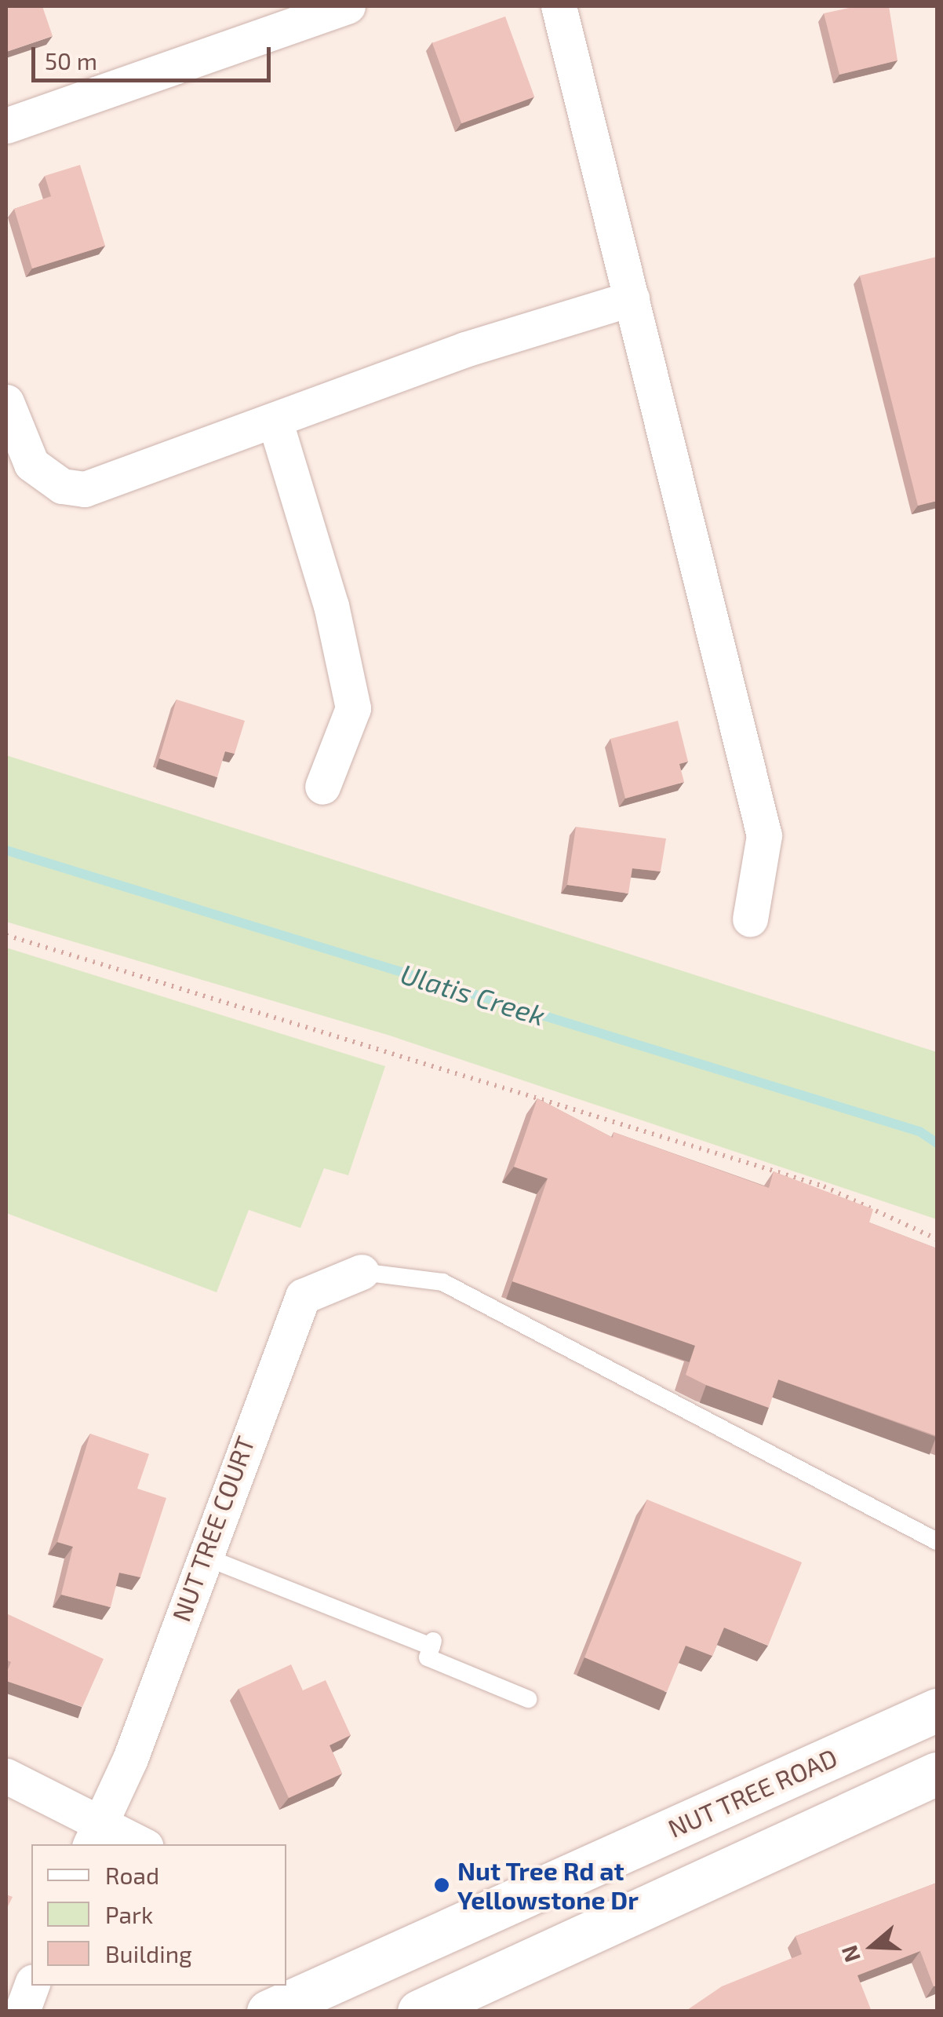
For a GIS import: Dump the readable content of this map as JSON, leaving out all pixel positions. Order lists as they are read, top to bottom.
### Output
{
  "streets": {
    "main road": ["NUT TREE ROAD"],
    "street": ["NUT TREE COURT"]
  },
  "water": ["Ulatis Creek"],
  "places": ["Nut Tree Rd at Yellowstone Dr"],
  "legend": ["Road", "Park", "Building"],
  "scale_bar": "50 m",
  "north": "left"
}
